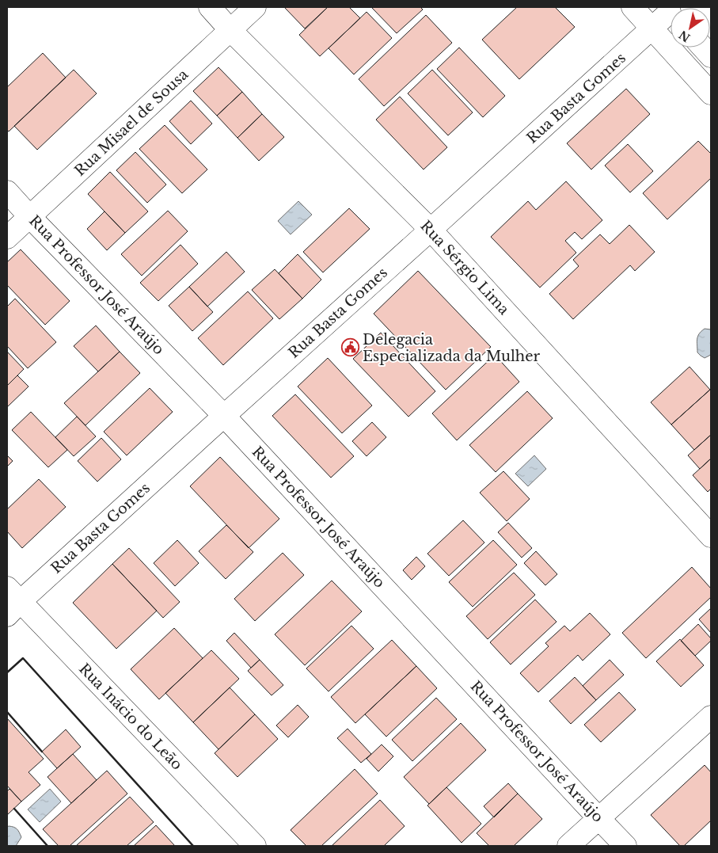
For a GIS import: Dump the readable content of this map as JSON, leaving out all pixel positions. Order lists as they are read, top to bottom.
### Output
{
  "streets": {
    "street": [
      "Rua Basta Gomes",
      "Rua Misael de Sousa",
      "Rua Sérgio Lima",
      "Rua Professor José Araújo",
      "Rua Inácio do Leão"
    ]
  },
  "crossings": [
    ["Rua Basta Gomes", "Rua Sérgio Lima"],
    ["Rua Basta Gomes", "Rua Professor José Araújo"],
    ["Rua Basta Gomes", "Rua Inácio do Leão"],
    ["Rua Misael de Sousa", "Rua Sérgio Lima"],
    ["Rua Misael de Sousa", "Rua Professor José Araújo"]
  ],
  "places": {
    "public building": ["Delegacia Especializada da Mulher"]
  },
  "north": "bottom left"
}
